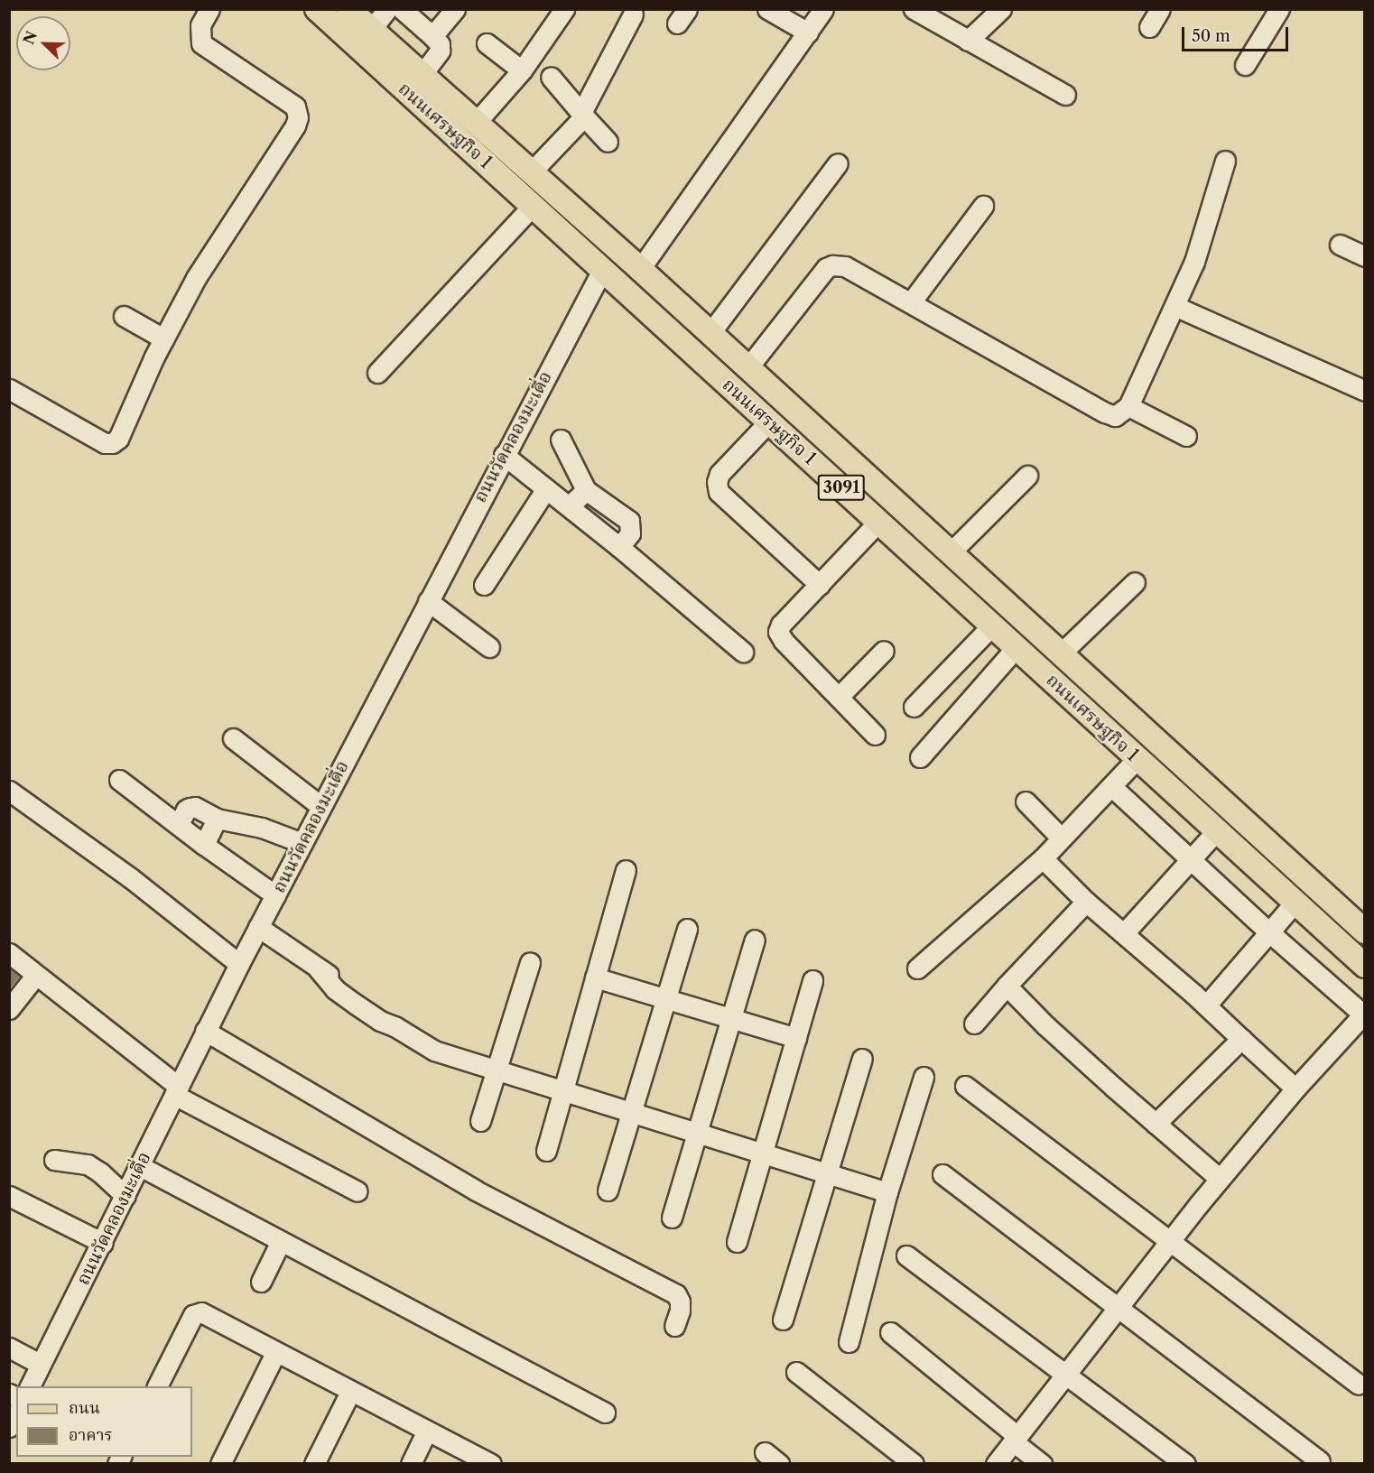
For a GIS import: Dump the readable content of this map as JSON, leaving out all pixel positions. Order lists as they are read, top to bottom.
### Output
{
  "streets": {
    "main road": ["ถนนเศรษฐกิจ 1", "3091"],
    "street": ["ถนนวัดคลองมะเดื่อ"]
  },
  "crossings": [
    ["ถนนเศรษฐกิจ 1", "ถนนวัดคลองมะเดื่อ"]
  ],
  "legend": ["ถนน", "อาคาร"],
  "scale_bar": "50 m",
  "north": "top left"
}
